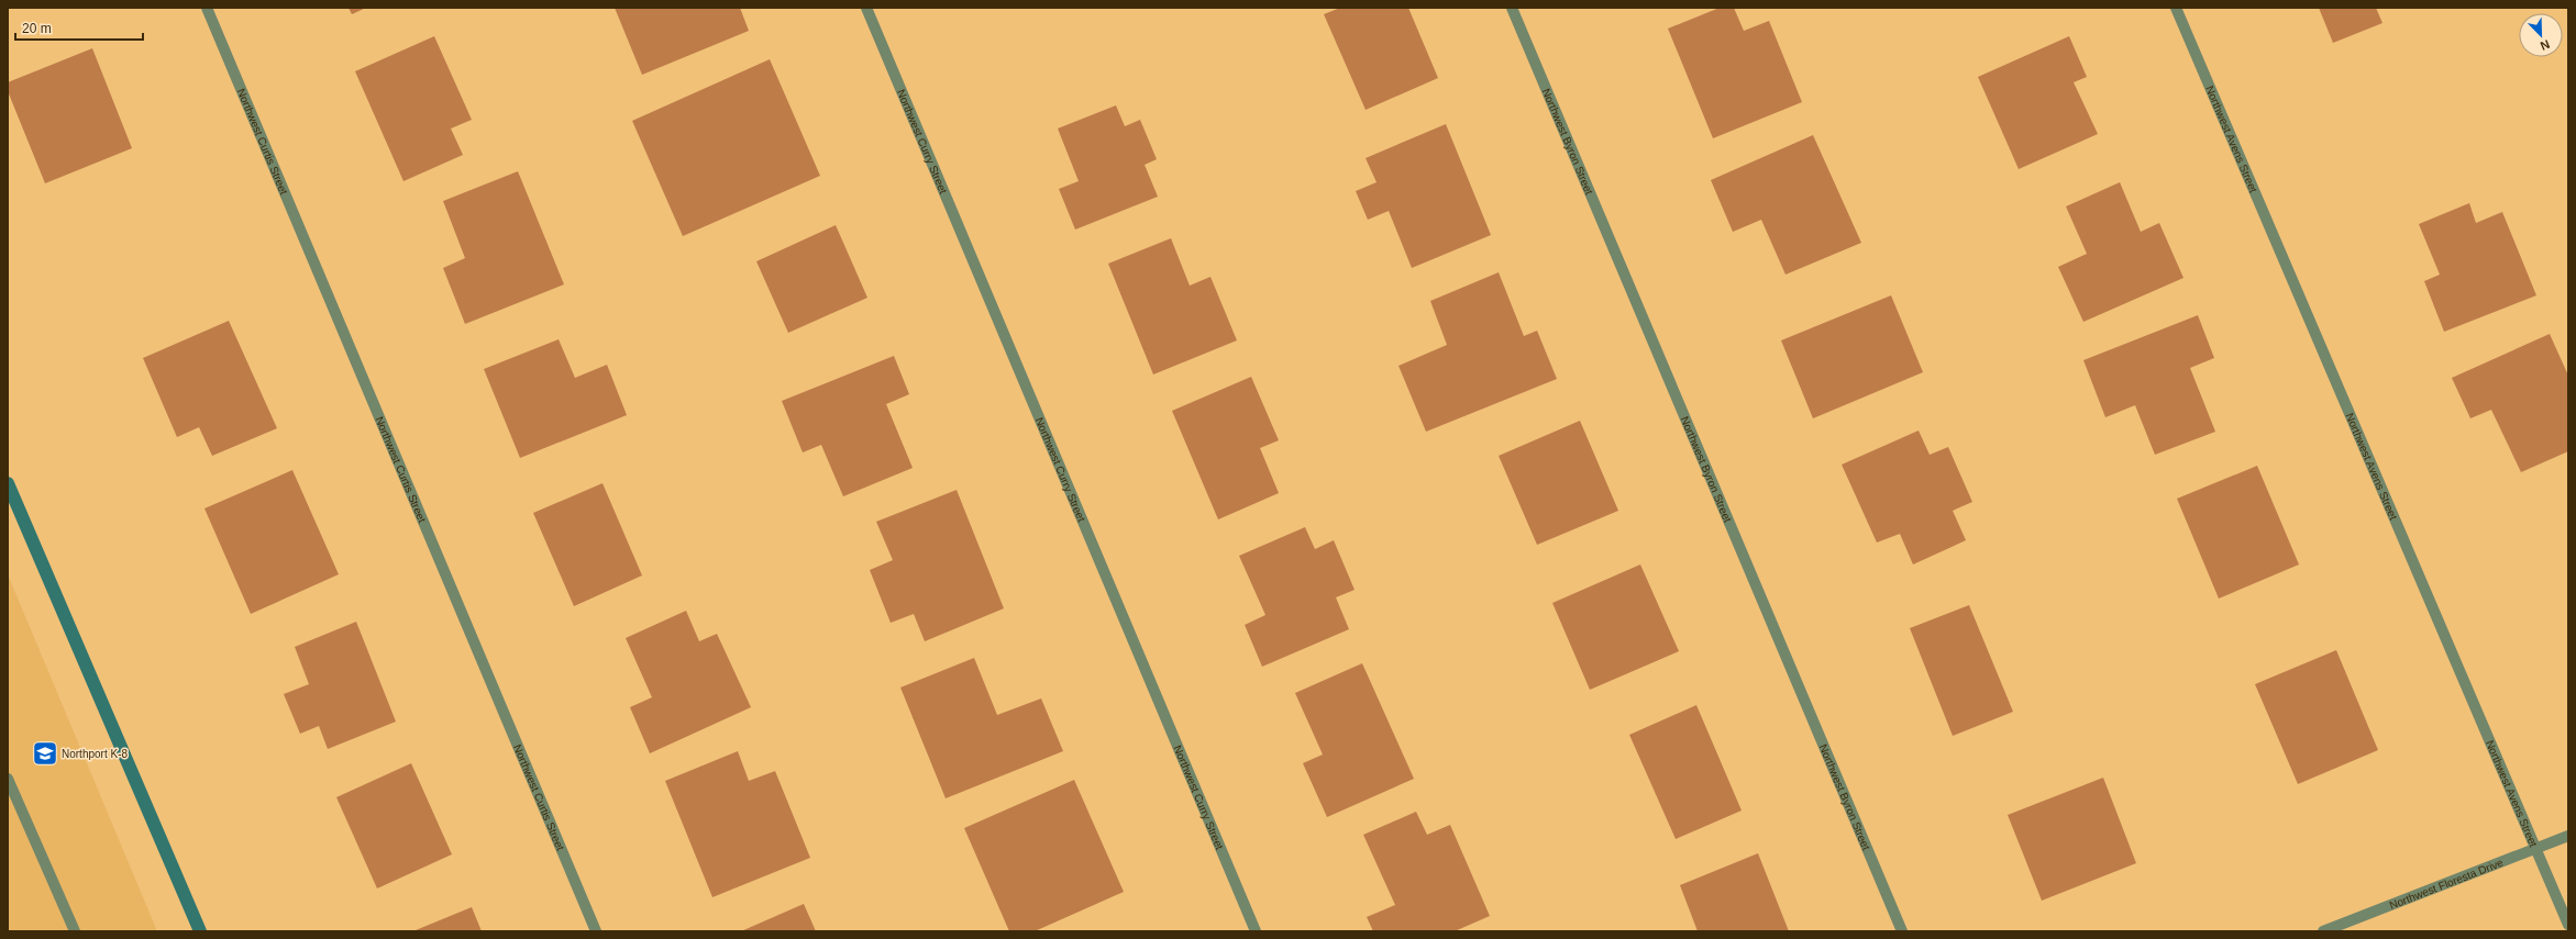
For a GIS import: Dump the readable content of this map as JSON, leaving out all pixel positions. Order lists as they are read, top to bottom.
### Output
{
  "streets": {
    "street": [
      "Northwest Avens Street",
      "Northwest Curtis Street",
      "Northwest Curry Street",
      "Northwest Byron Street",
      "Northwest Floresta Drive"
    ]
  },
  "crossings": [
    ["Northwest Avens Street", "Northwest Floresta Drive"]
  ],
  "places": {
    "school or university": ["Northport K-8"]
  },
  "scale_bar": "20 m",
  "north": "bottom right"
}
